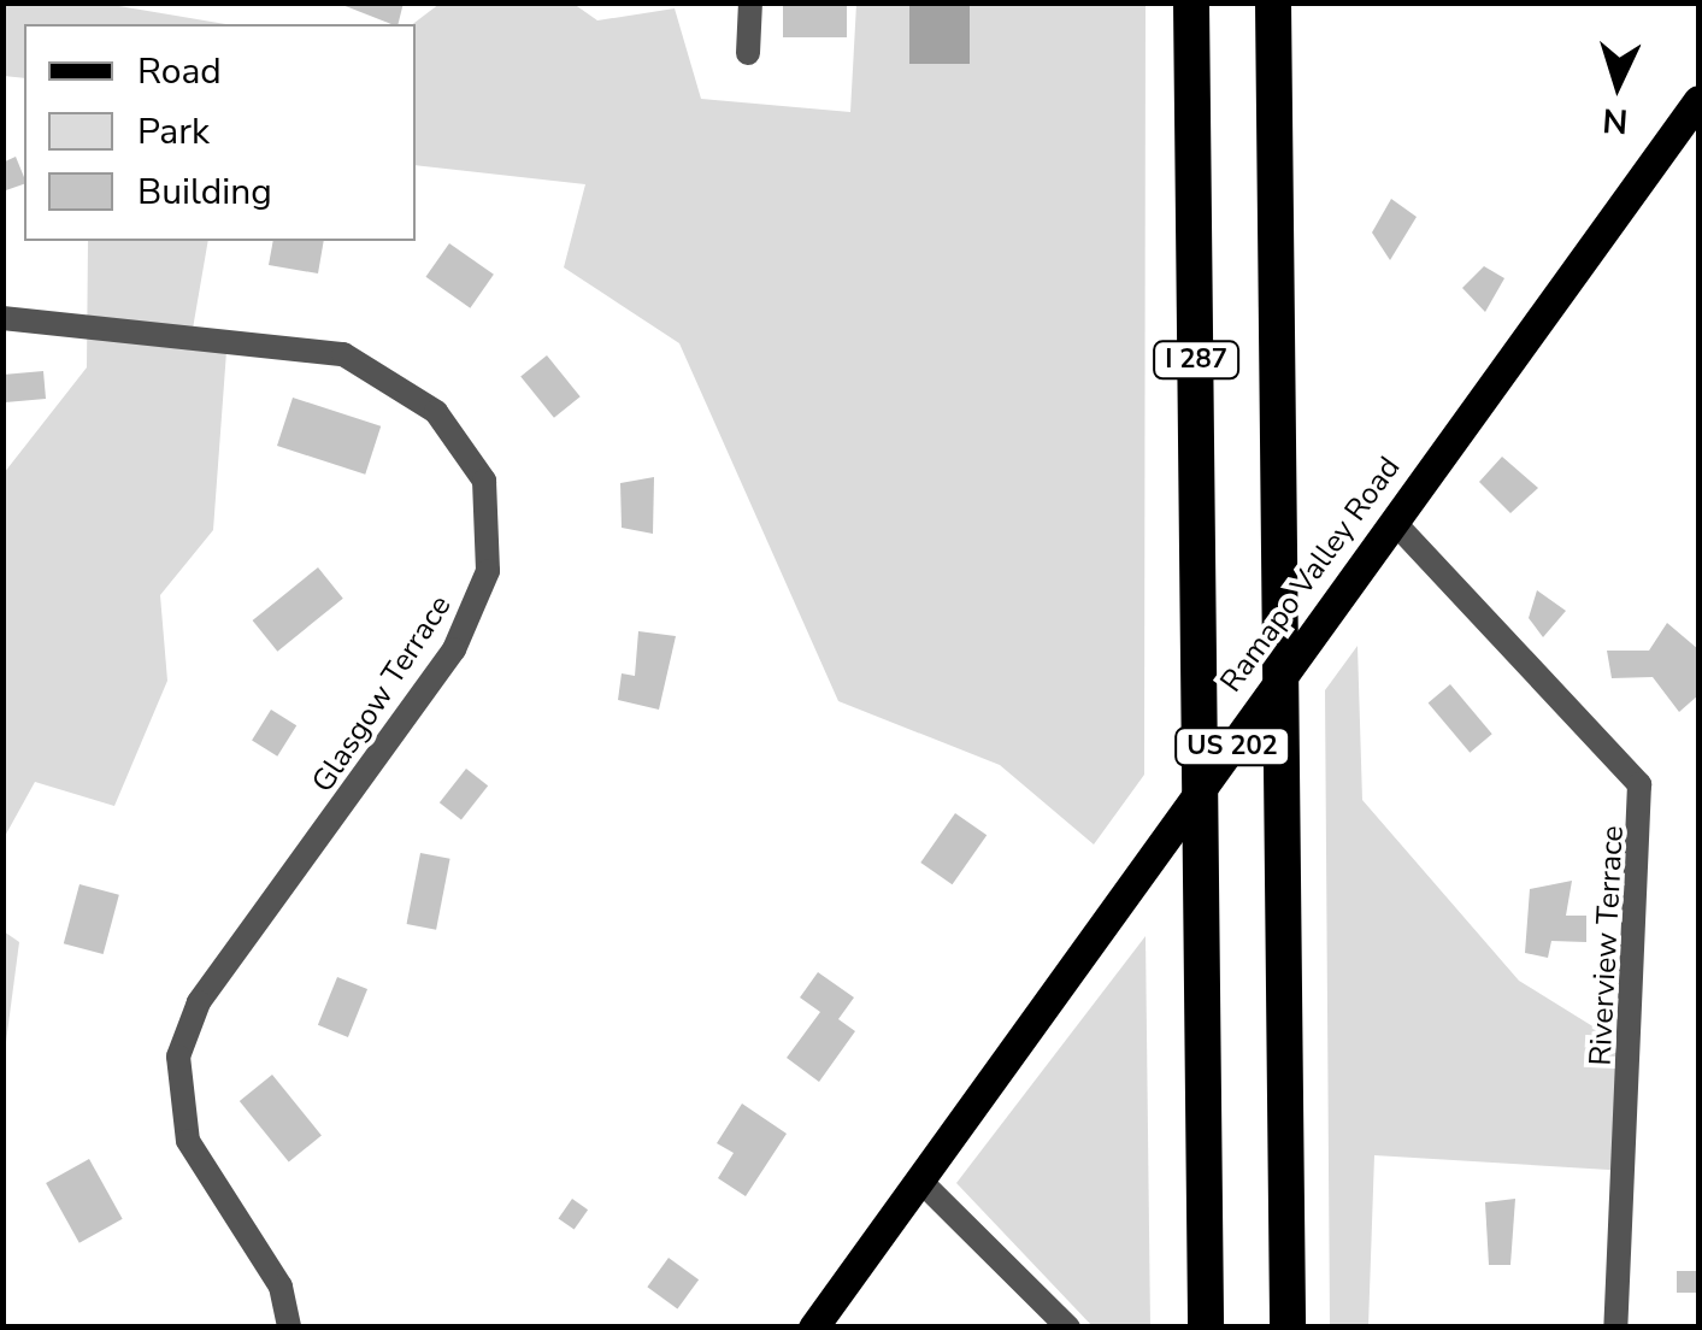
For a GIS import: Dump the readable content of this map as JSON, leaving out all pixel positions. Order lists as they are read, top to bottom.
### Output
{
  "streets": {
    "highway": ["I 287"],
    "main road": ["Ramapo Valley Road", "US 202"],
    "street": ["Glasgow Terrace", "Riverview Terrace"]
  },
  "crossings": [
    ["Ramapo Valley Road", "Riverview Terrace"]
  ],
  "legend": ["Road", "Park", "Building"],
  "north": "bottom"
}
